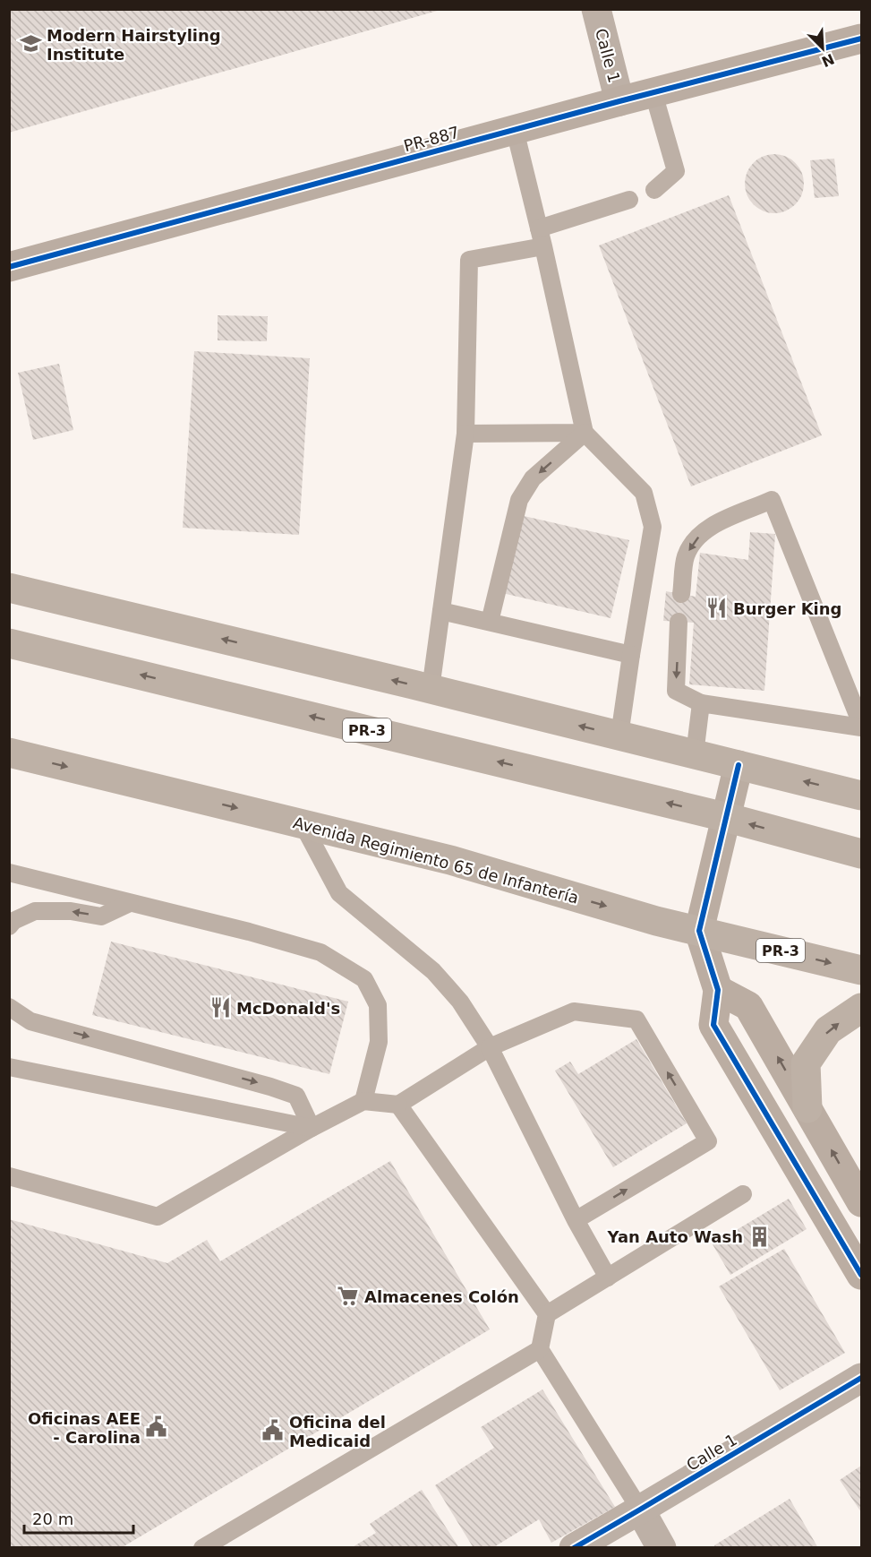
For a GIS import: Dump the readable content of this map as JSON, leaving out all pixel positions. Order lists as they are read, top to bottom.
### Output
{
  "streets": {
    "main road": ["PR-3", "Avenida Regimiento 65 de Infantería"],
    "street": ["Calle 1", "PR-887"]
  },
  "crossings": [
    ["Calle 1", "PR-887"]
  ],
  "places": {
    "school or university": ["Modern Hairstyling Institute"],
    "restaurant": ["Burger King", "McDonald's"],
    "building": ["Yan Auto Wash"],
    "supermarket": ["Almacenes Colón"],
    "public building": ["Oficinas AEE - Carolina", "Oficina del Medicaid"]
  },
  "scale_bar": "20 m",
  "north": "bottom right"
}
